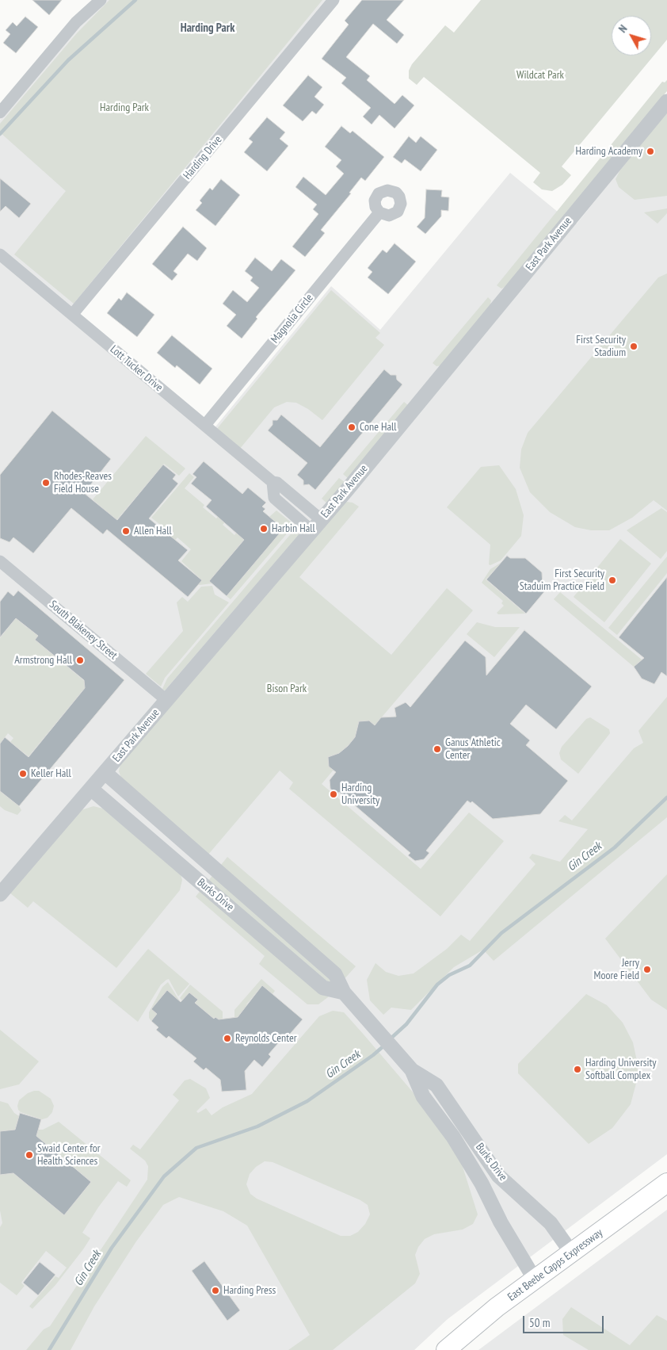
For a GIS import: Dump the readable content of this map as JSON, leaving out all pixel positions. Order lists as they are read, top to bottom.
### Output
{
  "streets": {
    "main road": ["East Beebe Capps Expressway"],
    "street": [
      "Harding Drive",
      "East Park Avenue",
      "Magnolia Circle",
      "Lott Tucker Drive",
      "South Blakeney Street",
      "Burks Drive"
    ]
  },
  "crossings": [
    ["Harding Drive", "Lott Tucker Drive"],
    ["East Park Avenue", "Lott Tucker Drive"],
    ["East Park Avenue", "South Blakeney Street"],
    ["East Park Avenue", "Burks Drive"],
    ["Magnolia Circle", "Lott Tucker Drive"],
    ["Burks Drive", "East Beebe Capps Expressway"]
  ],
  "districts": ["Harding Park"],
  "water": ["Gin Creek"],
  "parks": ["Wildcat Park", "Harding Park", "Bison Park"],
  "places": [
    "Harding Academy",
    "First Security Stadium",
    "Cone Hall",
    "Rhodes-Reaves Field House",
    "Harbin Hall",
    "Allen Hall",
    "First Security Staduim Practice Field",
    "Armstrong Hall",
    "Ganus Athletic Center",
    "Keller Hall",
    "Harding University",
    "Jerry Moore Field",
    "Reynolds Center",
    "Harding University Softball Complex",
    "Swaid Center for Health Sciences",
    "Harding Press"
  ],
  "scale_bar": "50 m",
  "north": "top left"
}
